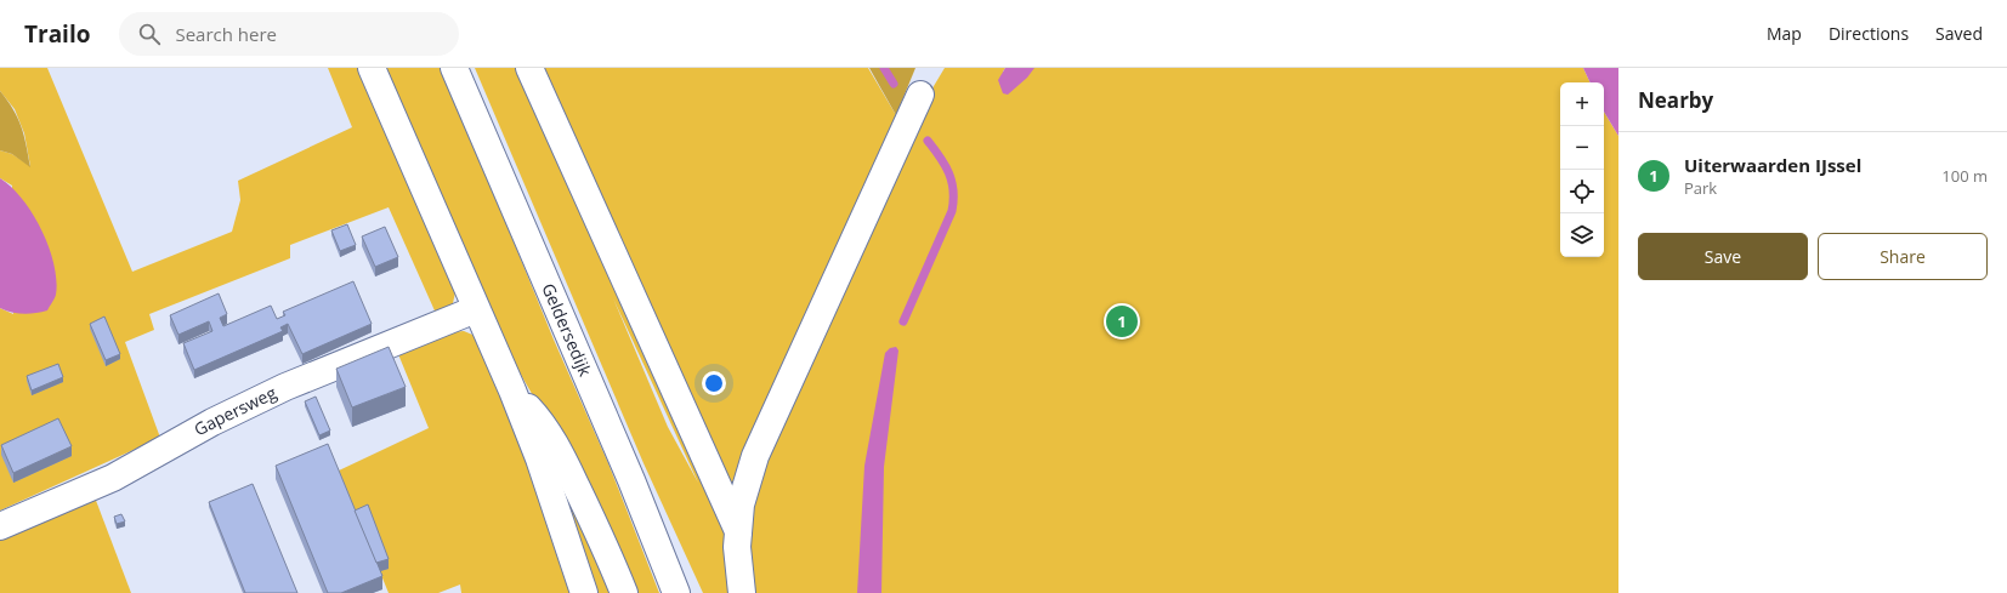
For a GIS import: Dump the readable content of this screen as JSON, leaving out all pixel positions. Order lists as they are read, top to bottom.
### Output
{
  "streets": {
    "street": ["Geldersedijk", "Gapersweg"]
  },
  "page": {
    "header": "Trailo",
    "search": "Search here",
    "nav": ["Map", "Directions", "Saved"],
    "heading": "Nearby",
    "map_buttons": ["+", "−"],
    "list": [
      {
        "mark": "1",
        "name": "Uiterwaarden IJssel",
        "note": "Park",
        "value": "100 m"
      }
    ],
    "buttons": ["Save", "Share"],
    "pins": "1"
  }
}
